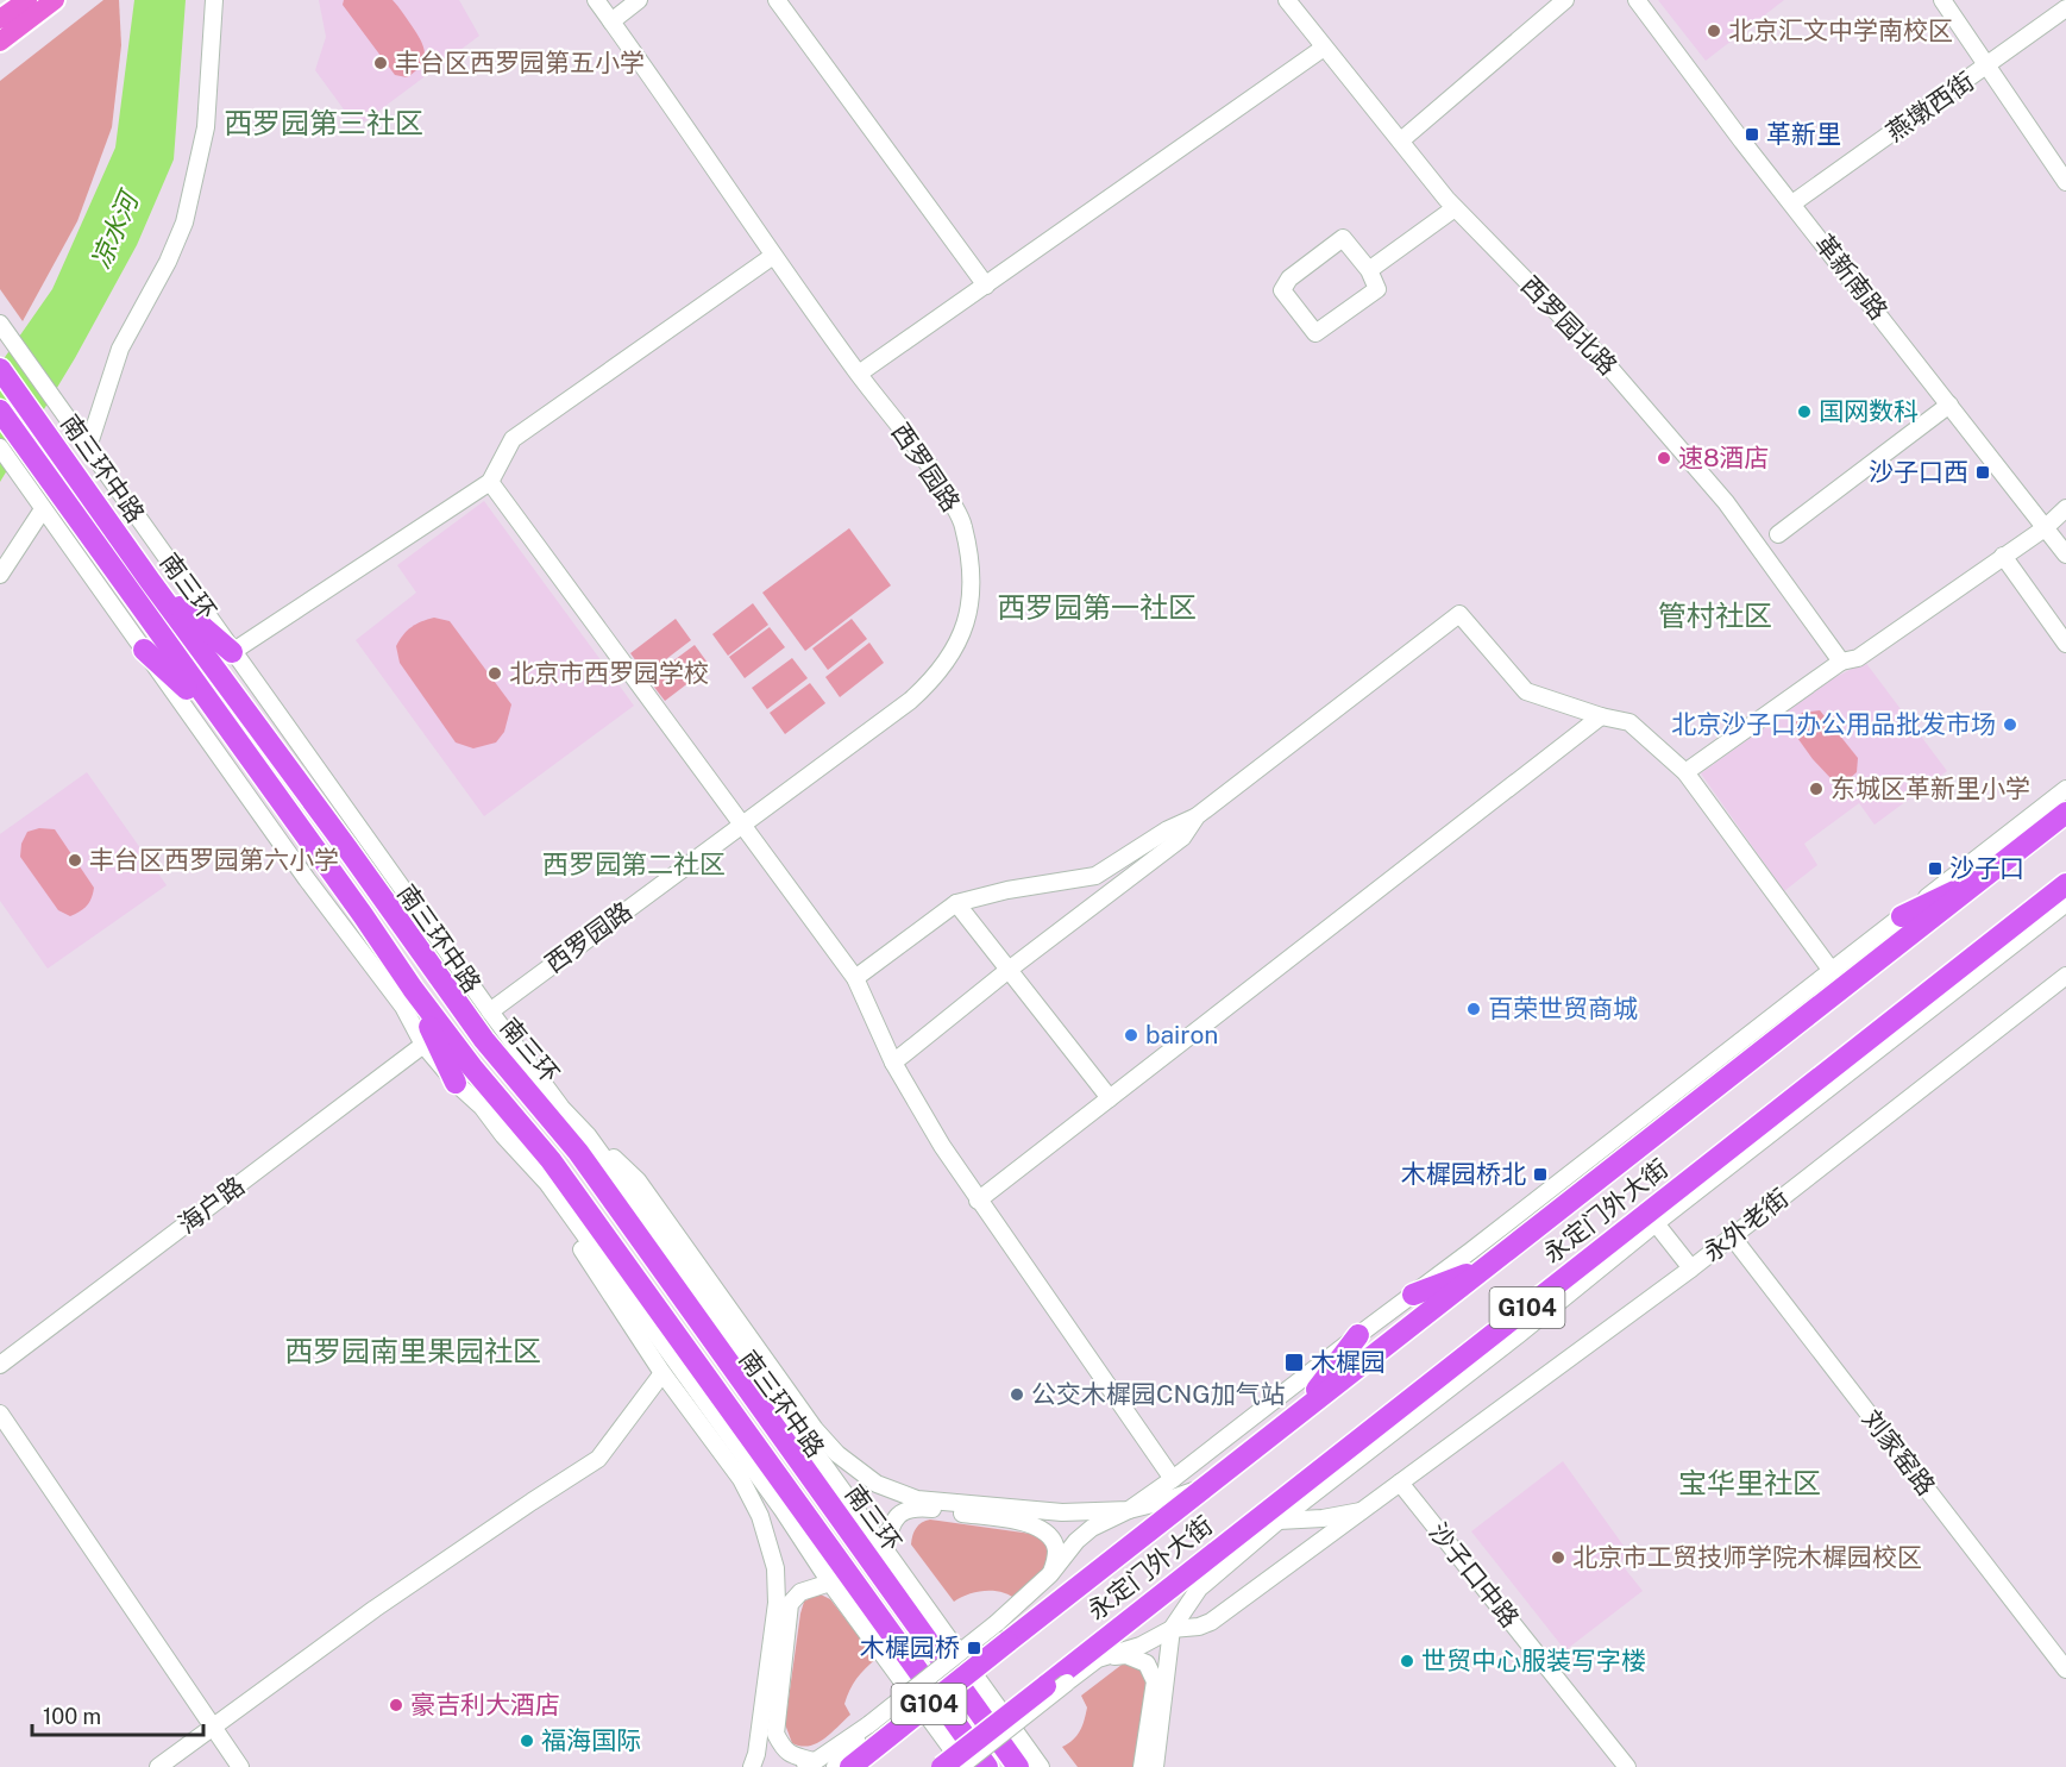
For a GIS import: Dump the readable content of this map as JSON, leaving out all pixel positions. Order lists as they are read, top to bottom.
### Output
{
  "streets": {
    "highway": ["南三环", "永定门外大街", "G104"],
    "street": [
      "燕墩西街",
      "革新南路",
      "西罗园北路",
      "西罗园路",
      "南三环中路",
      "海户路",
      "永外老街",
      "刘家窑路",
      "沙子口中路"
    ]
  },
  "crossings": [
    ["燕墩西街", "革新南路"],
    ["西罗园路", "南三环中路"],
    ["南三环中路", "南三环"],
    ["永定门外大街", "永外老街"],
    ["永定门外大街", "G104"],
    ["永外老街", "刘家窑路"],
    ["永外老街", "沙子口中路"]
  ],
  "districts": [
    "西罗园第三社区",
    "西罗园第一社区",
    "管村社区",
    "西罗园第二社区",
    "西罗园南里果园社区",
    "宝华里社区"
  ],
  "water": ["凉水河"],
  "places": {
    "other": [
      "北京汇文中学南校区",
      "丰台区西罗园第五小学",
      "国网数科",
      "速8酒店",
      "北京市西罗园学校",
      "北京沙子口办公用品批发市场",
      "东城区革新里小学",
      "丰台区西罗园第六小学",
      "百荣世贸商城",
      "bairon",
      "公交木樨园CNG加气站",
      "北京市工贸技师学院木樨园校区",
      "世贸中心服装写字楼",
      "豪吉利大酒店",
      "福海国际"
    ],
    "transit": [
      "革新里",
      "沙子口西",
      "沙子口",
      "木樨园桥北",
      "木樨园",
      "木樨园桥"
    ]
  },
  "scale_bar": "100 m"
}
